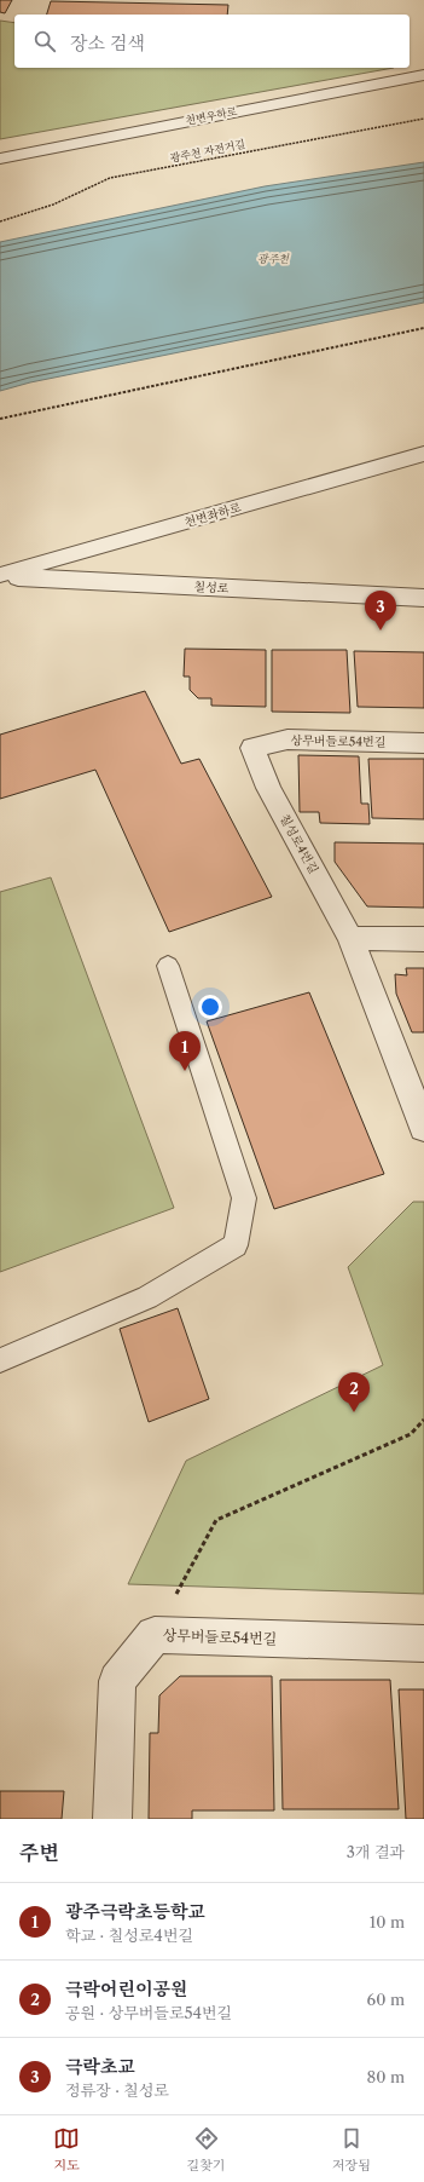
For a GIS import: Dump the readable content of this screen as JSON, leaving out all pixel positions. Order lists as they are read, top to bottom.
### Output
{
  "streets": {
    "street": [
      "천변우하로",
      "천변좌하로",
      "칠성로",
      "상무버들로54번길",
      "칠성로4번길"
    ],
    "path": ["광주천 자전거길"]
  },
  "crossings": [
    ["천변좌하로", "칠성로"],
    ["상무버들로54번길", "칠성로4번길"]
  ],
  "water": ["광주천"],
  "page": {
    "search": "장소 검색",
    "pins": ["3", "1", "2"],
    "heading": ["주변", "3개 결과"],
    "list": [
      {
        "mark": "1",
        "name": "광주극락초등학교",
        "note": "학교 · 칠성로4번길",
        "value": "10 m"
      },
      {
        "mark": "2",
        "name": "극락어린이공원",
        "note": "공원 · 상무버들로54번길",
        "value": "60 m"
      },
      {
        "mark": "3",
        "name": "극락초교",
        "note": "정류장 · 칠성로",
        "value": "80 m"
      }
    ],
    "nav": ["지도", "길찾기", "저장됨"]
  }
}
